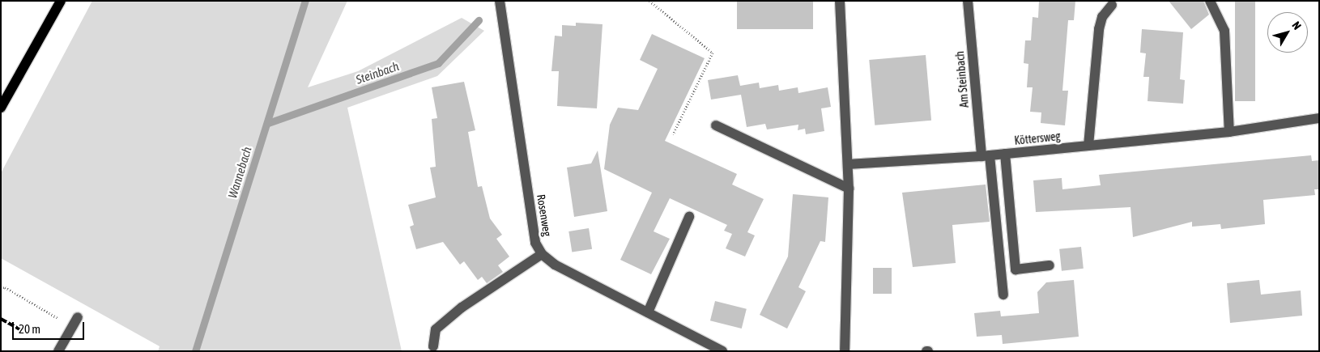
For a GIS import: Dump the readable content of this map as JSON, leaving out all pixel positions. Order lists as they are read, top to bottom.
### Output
{
  "streets": {
    "street": ["Am Steinbach", "Köttersweg", "Rosenweg"]
  },
  "crossings": [
    ["Am Steinbach", "Köttersweg"]
  ],
  "water": ["Steinbach", "Wannebach"],
  "scale_bar": "20 m",
  "north": "top right"
}
